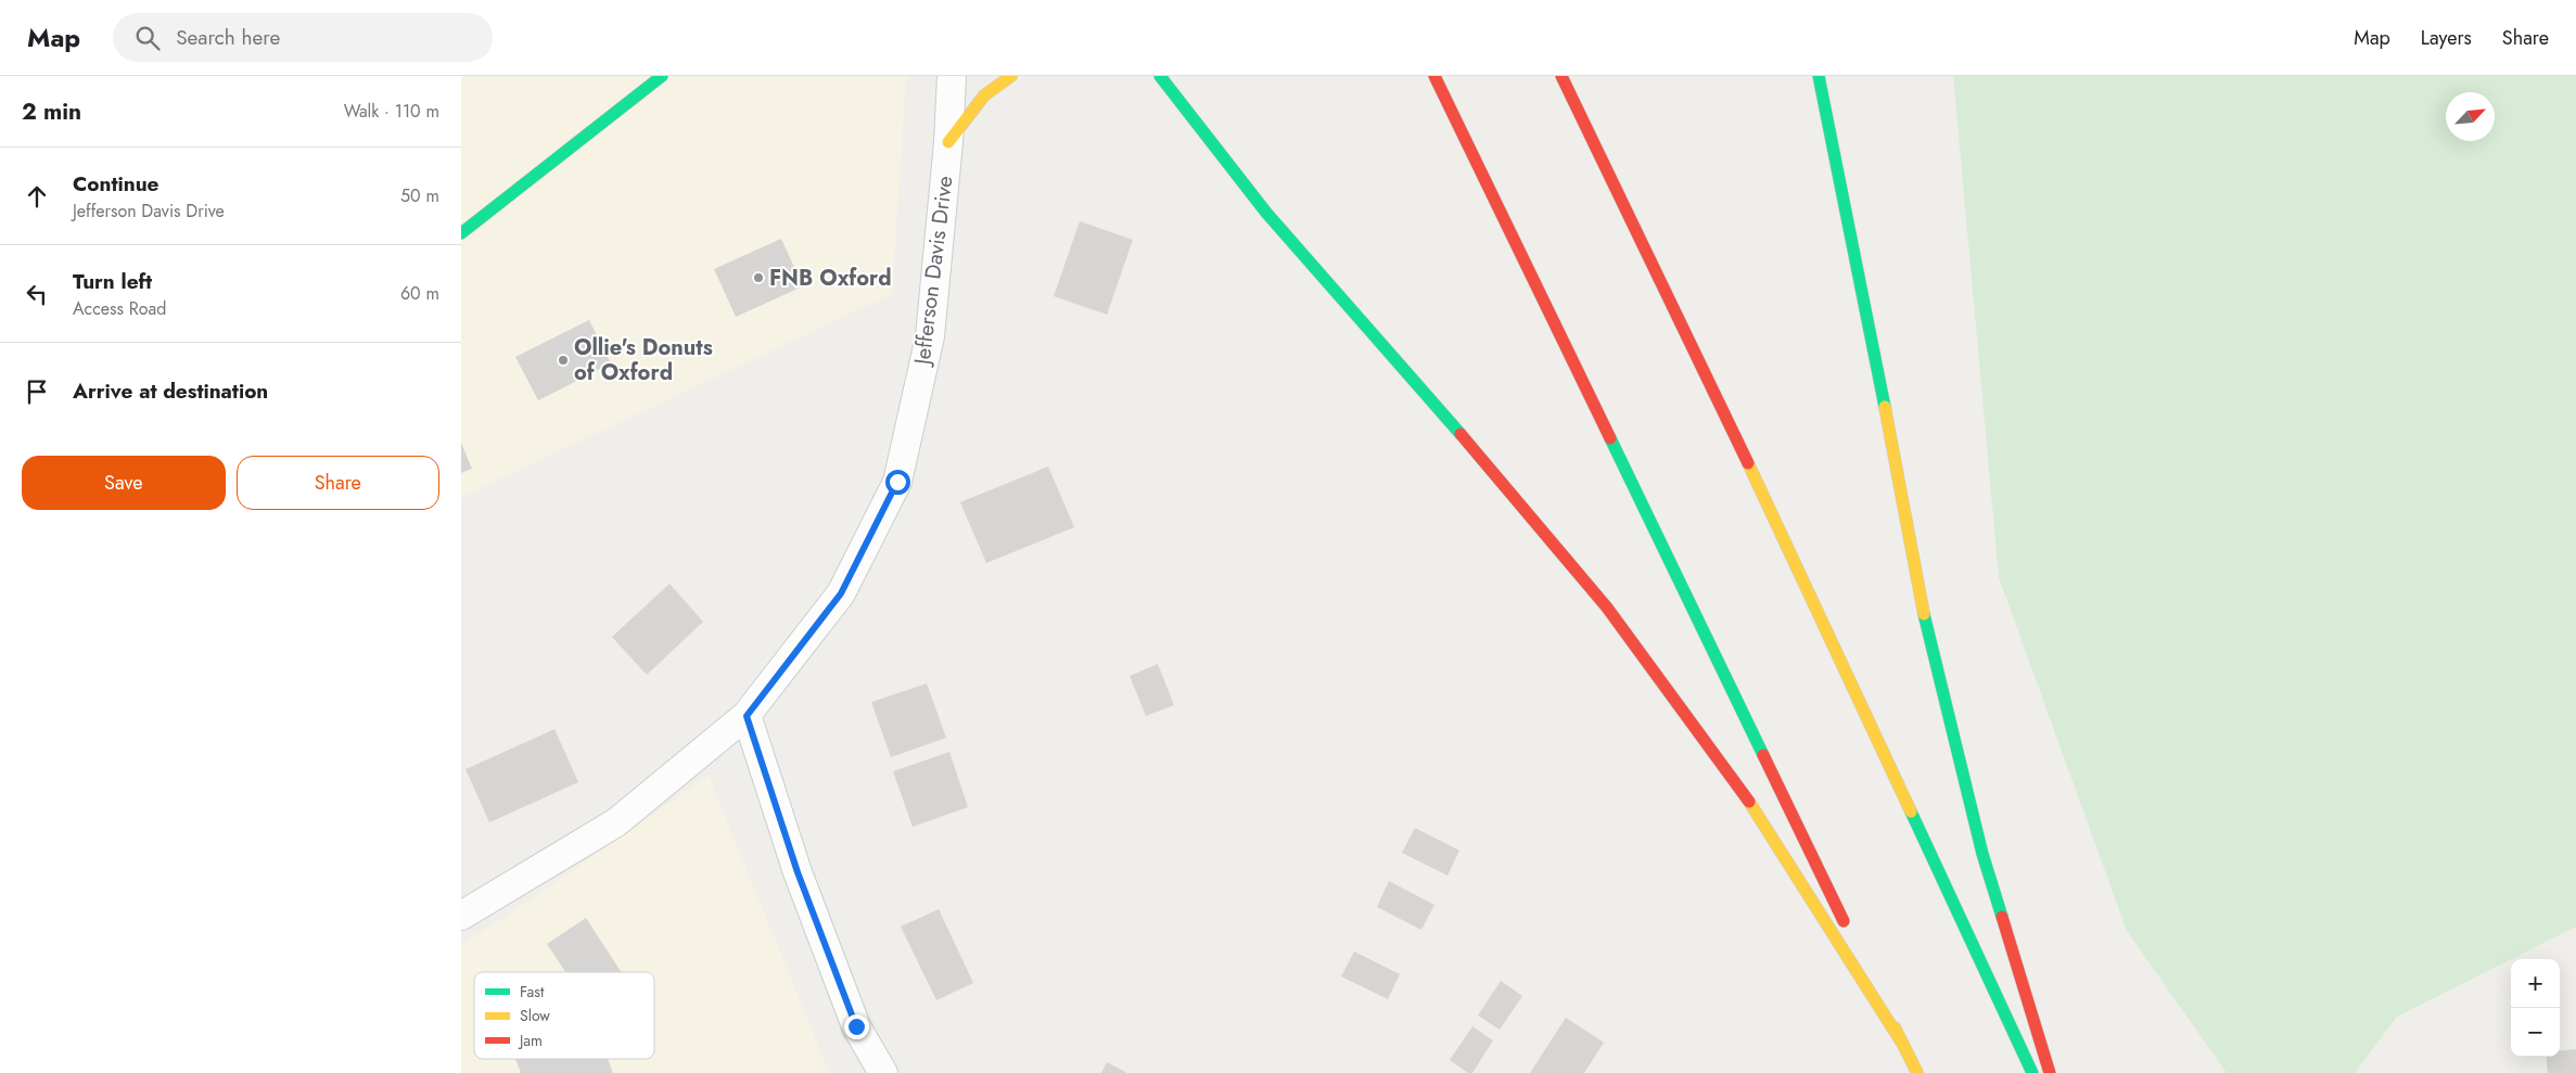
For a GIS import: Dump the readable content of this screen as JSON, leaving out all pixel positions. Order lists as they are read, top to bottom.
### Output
{
  "streets": {
    "street": ["Jefferson Davis Drive"]
  },
  "places": ["FNB Oxford", "Ollie's Donuts of Oxford"],
  "legend": ["Fast", "Slow", "Jam"],
  "north": "top right",
  "page": {
    "header": "Map",
    "search": "Search here",
    "nav": ["Map", "Layers", "Share"],
    "heading": ["2 min", "Walk · 110 m"],
    "list": [
      ["Continue", "Jefferson Davis Drive", "50 m"],
      ["Turn left", "Access Road", "60 m"],
      "Arrive at destination"
    ],
    "buttons": ["Save", "Share"],
    "map_buttons": ["+", "−"]
  }
}
